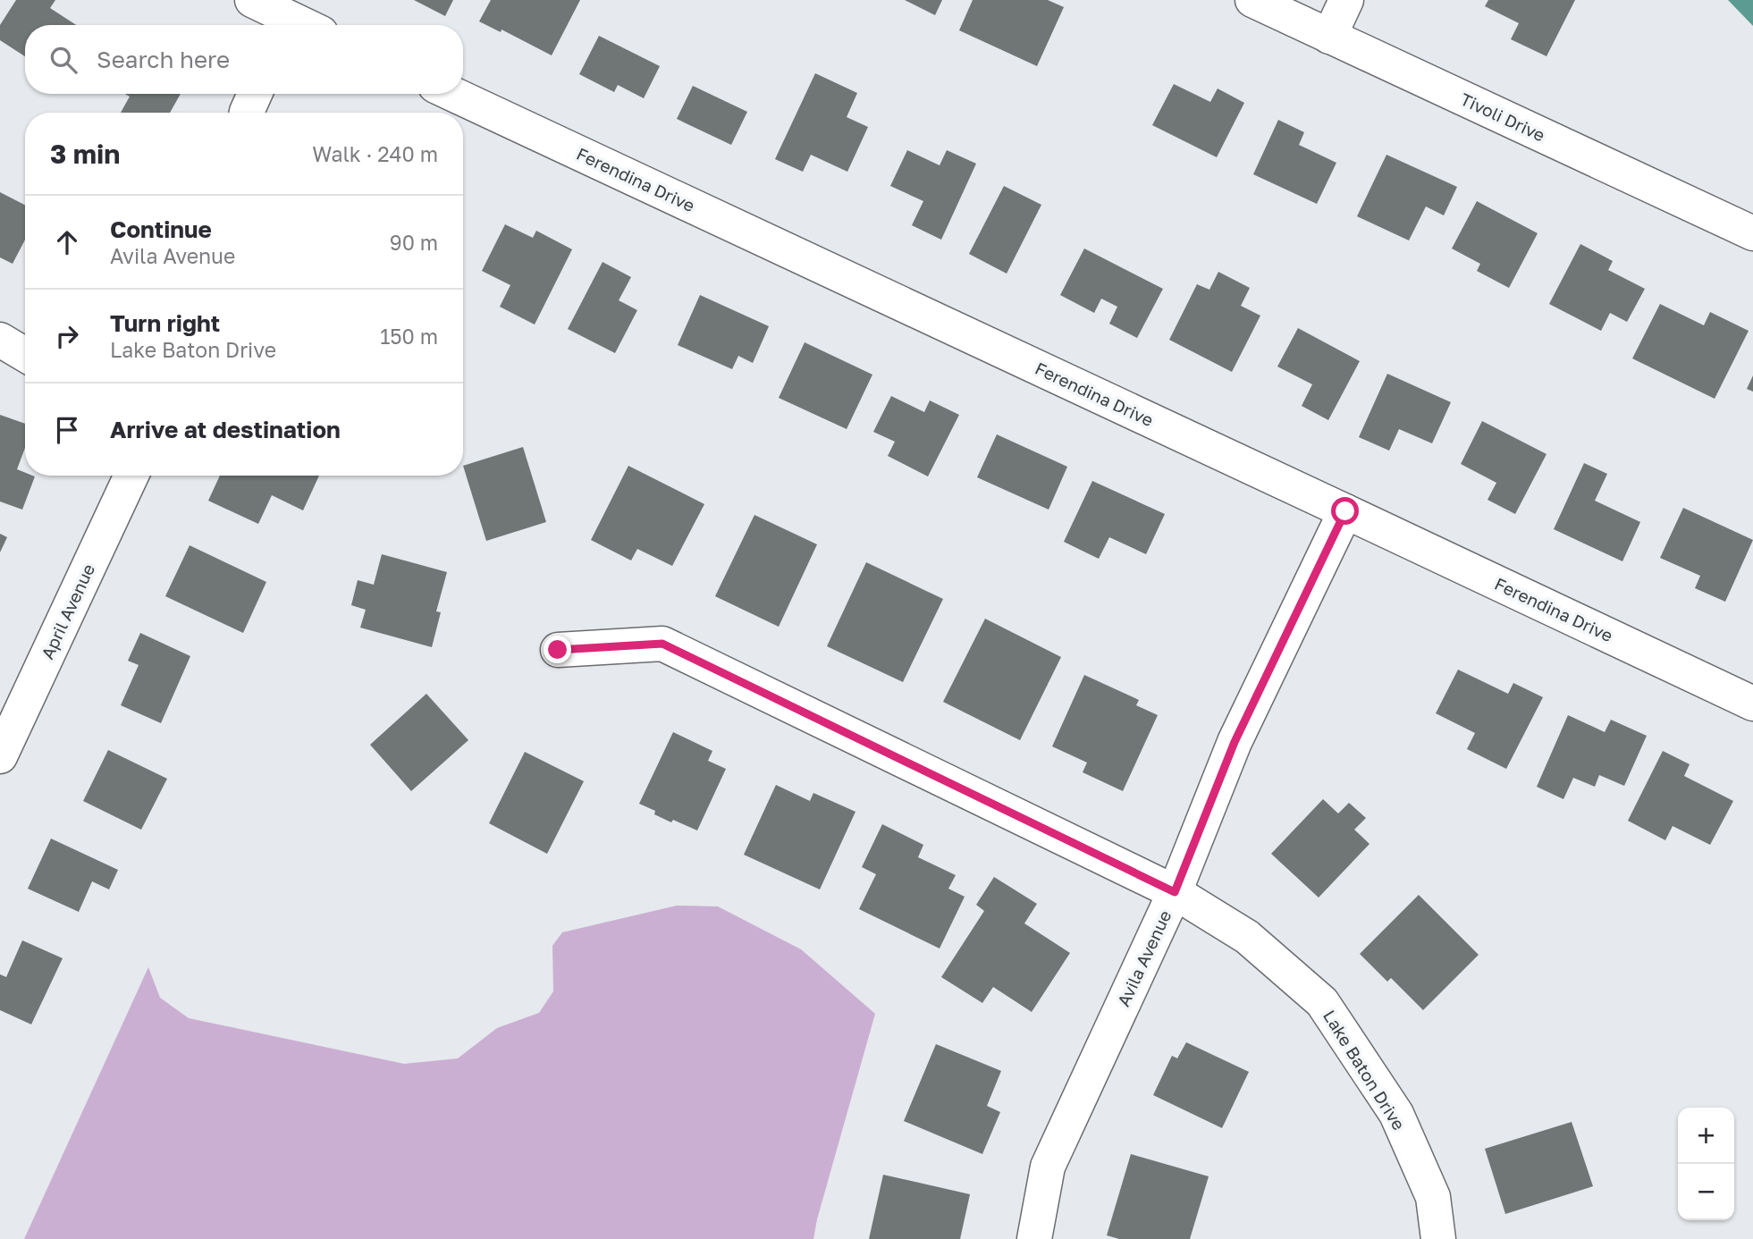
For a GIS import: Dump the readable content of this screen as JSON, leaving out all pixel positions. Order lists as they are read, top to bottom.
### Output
{
  "streets": {
    "street": [
      "Tivoli Drive",
      "Ferendina Drive",
      "April Avenue",
      "Avila Avenue",
      "Lake Baton Drive"
    ]
  },
  "crossings": [
    ["Ferendina Drive", "Avila Avenue"],
    ["Avila Avenue", "Lake Baton Drive"]
  ],
  "page": {
    "search": "Search here",
    "heading": ["3 min", "Walk · 240 m"],
    "list": [
      ["Continue", "Avila Avenue", "90 m"],
      ["Turn right", "Lake Baton Drive", "150 m"],
      "Arrive at destination"
    ],
    "map_buttons": ["+", "−"]
  }
}
